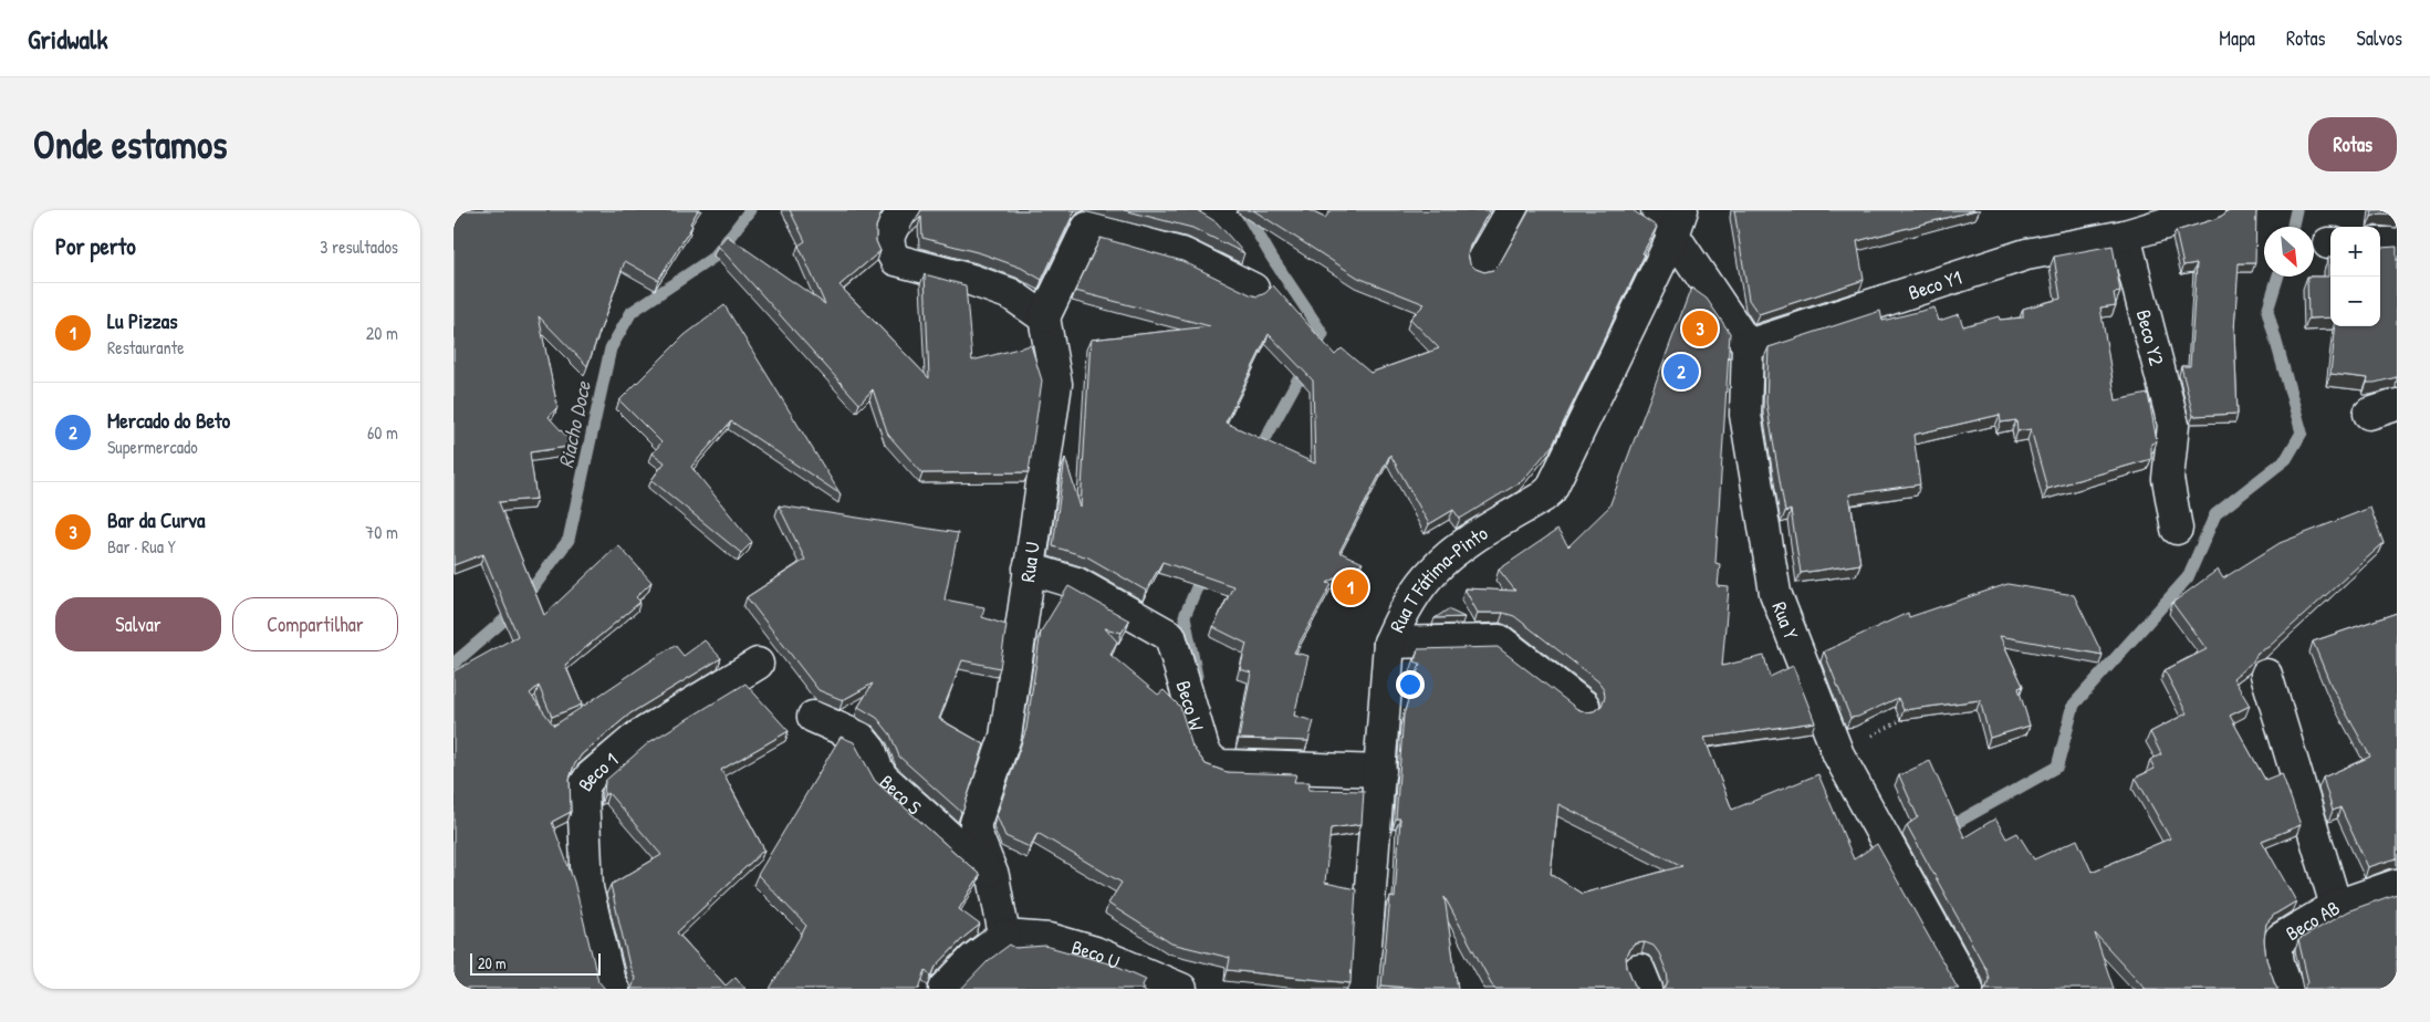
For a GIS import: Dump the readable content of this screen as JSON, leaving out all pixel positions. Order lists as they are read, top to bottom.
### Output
{
  "streets": {
    "street": [
      "Beco Y1",
      "Beco Y2",
      "Rua U",
      "Rua T Fátima-Pinto",
      "Rua Y",
      "Beco W",
      "Beco 1",
      "Beco S",
      "Beco AB",
      "Beco U"
    ]
  },
  "crossings": [
    ["Beco Y1", "Beco Y2"],
    ["Beco Y1", "Rua Y"],
    ["Rua U", "Beco W"],
    ["Rua U", "Beco S"],
    ["Rua U", "Beco U"],
    ["Rua T Fátima-Pinto", "Beco W"]
  ],
  "water": ["Riacho Doce"],
  "scale_bar": "20 m",
  "north": "bottom right",
  "page": {
    "header": "Gridwalk",
    "nav": ["Mapa", "Rotas", "Salvos"],
    "buttons": [
      "Rotas",
      ["Salvar", "Compartilhar"]
    ],
    "title": "Onde estamos",
    "heading": ["Por perto", "3 resultados"],
    "map_buttons": ["+", "−"],
    "list": [
      {
        "mark": "1",
        "name": "Lu Pizzas",
        "note": "Restaurante",
        "value": "20 m"
      },
      {
        "mark": "2",
        "name": "Mercado do Beto",
        "note": "Supermercado",
        "value": "60 m"
      },
      {
        "mark": "3",
        "name": "Bar da Curva",
        "note": "Bar · Rua Y",
        "value": "70 m"
      }
    ],
    "pins": ["3", "2", "1"],
    "scale": "20 m"
  }
}
